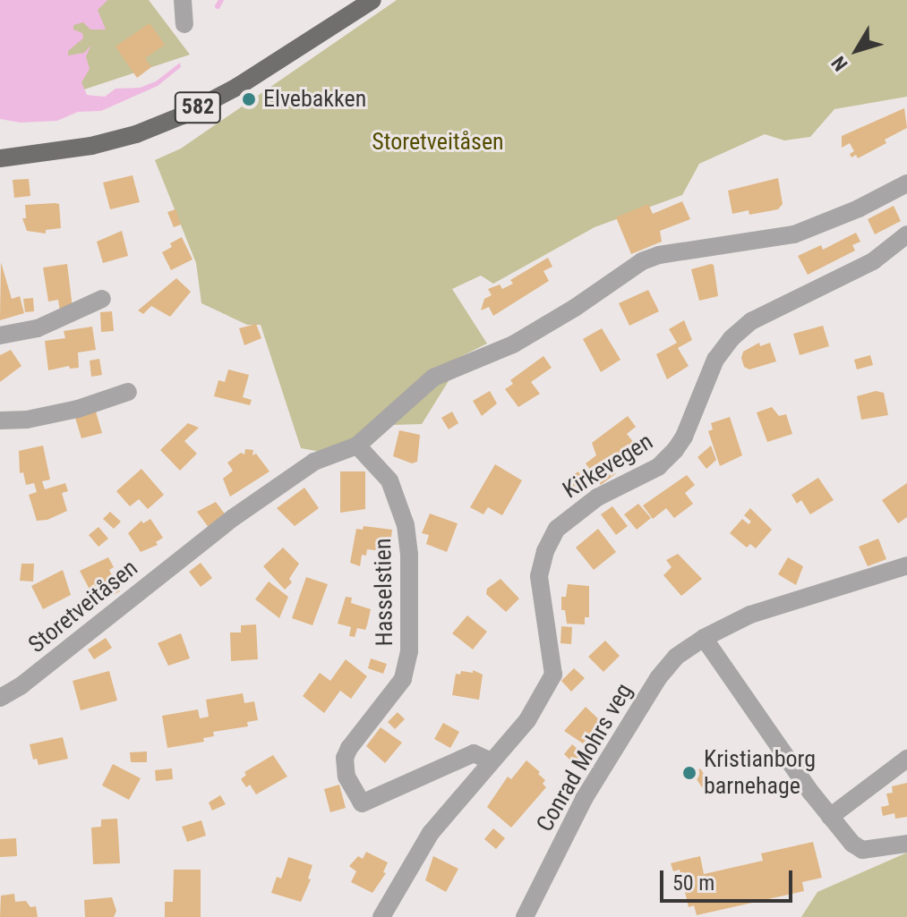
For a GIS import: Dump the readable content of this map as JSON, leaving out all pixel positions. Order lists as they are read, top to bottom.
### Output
{
  "streets": {
    "main road": ["582"],
    "street": [
      "Kirkevegen",
      "Hasselstien",
      "Storetveitåsen",
      "Conrad Mohrs veg"
    ]
  },
  "crossings": [
    ["Kirkevegen", "Hasselstien"],
    ["Hasselstien", "Storetveitåsen"]
  ],
  "parks": ["Storetveitåsen"],
  "places": ["Elvebakken", "Kristianborg barnehage"],
  "scale_bar": "50 m",
  "north": "bottom left"
}
